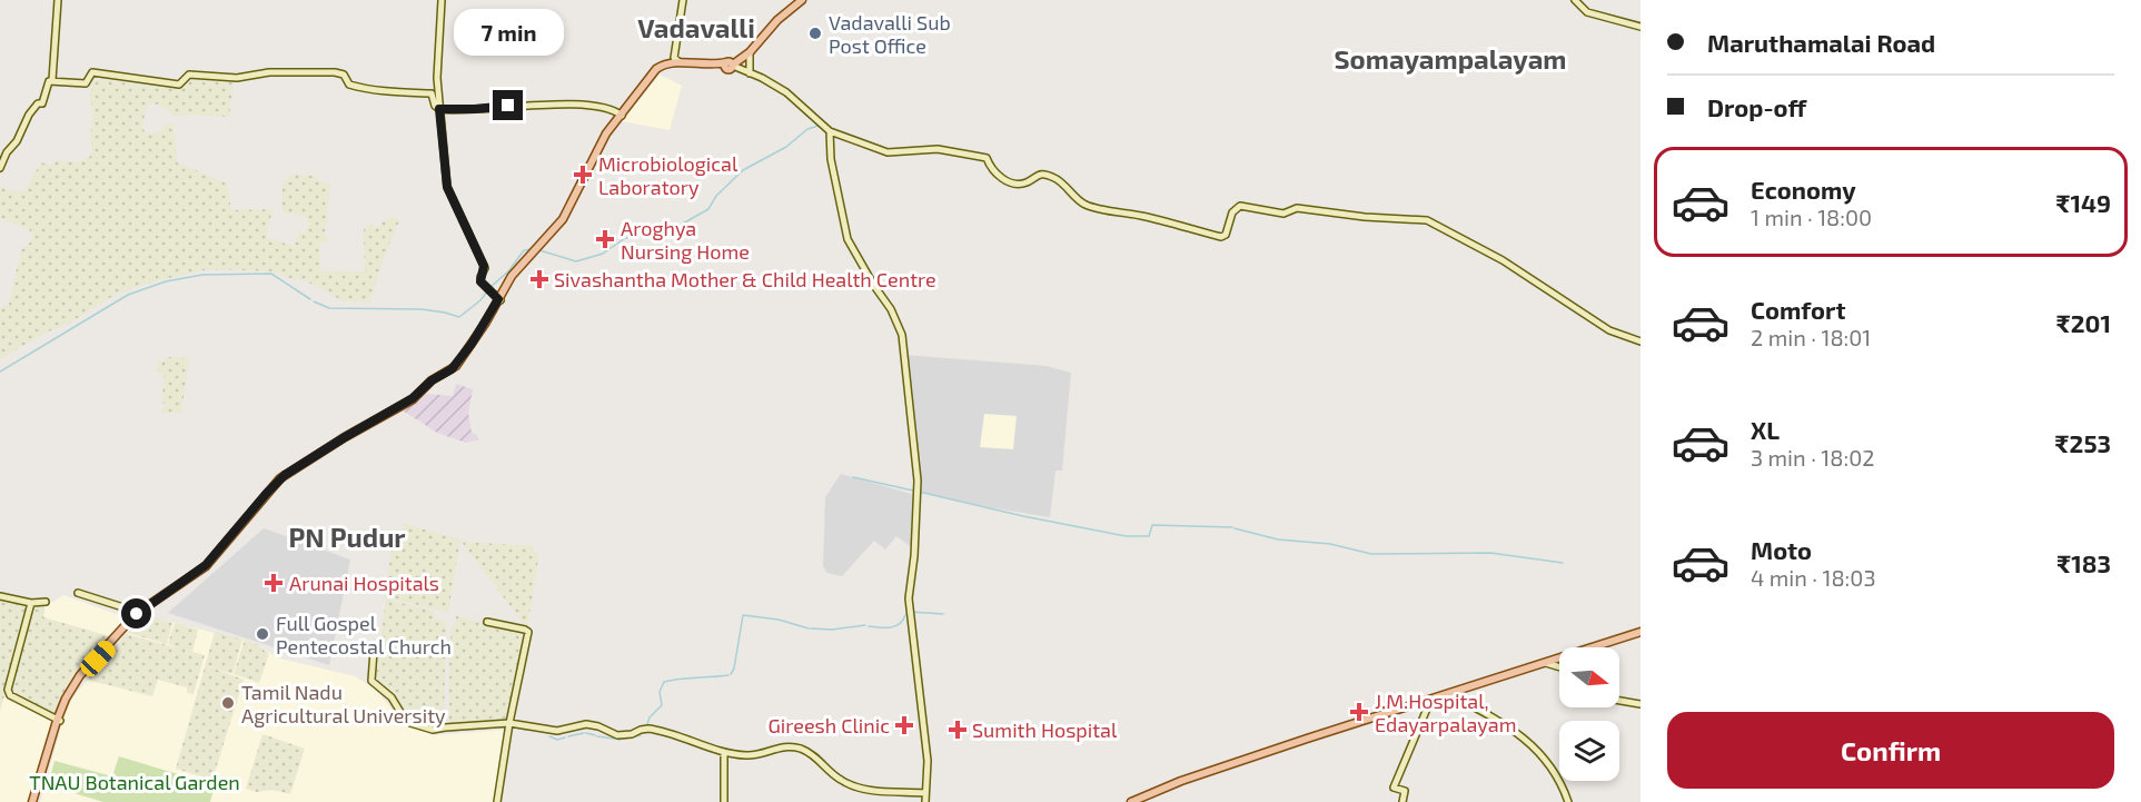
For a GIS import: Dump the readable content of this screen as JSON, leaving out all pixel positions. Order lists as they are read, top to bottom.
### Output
{
  "districts": ["Vadavalli", "Somayampalayam", "PN Pudur"],
  "parks": ["TNAU Botanical Garden"],
  "places": {
    "other": ["Vadavalli Sub Post Office", "Full Gospel Pentecostal Church", "Tamil Nadu Agricultural University"],
    "health": [
      "Microbiological Laboratory",
      "Aroghya Nursing Home",
      "Sivashantha Mother & Child Health Centre",
      "Arunai Hospitals",
      "J.M.Hospital, Edayarpalayam",
      "Gireesh Clinic",
      "Sumith Hospital"
    ]
  },
  "north": "right",
  "page": {
    "banner": ["Maruthamalai Road", "Drop-off"],
    "bubble": "7 min",
    "list": [
      {
        "name": "Economy",
        "note": "1 min · 18:00",
        "value": "₹149"
      },
      {
        "name": "Comfort",
        "note": "2 min · 18:01",
        "value": "₹201"
      },
      {
        "name": "XL",
        "note": "3 min · 18:02",
        "value": "₹253"
      },
      {
        "name": "Moto",
        "note": "4 min · 18:03",
        "value": "₹183"
      }
    ],
    "buttons": "Confirm"
  }
}
